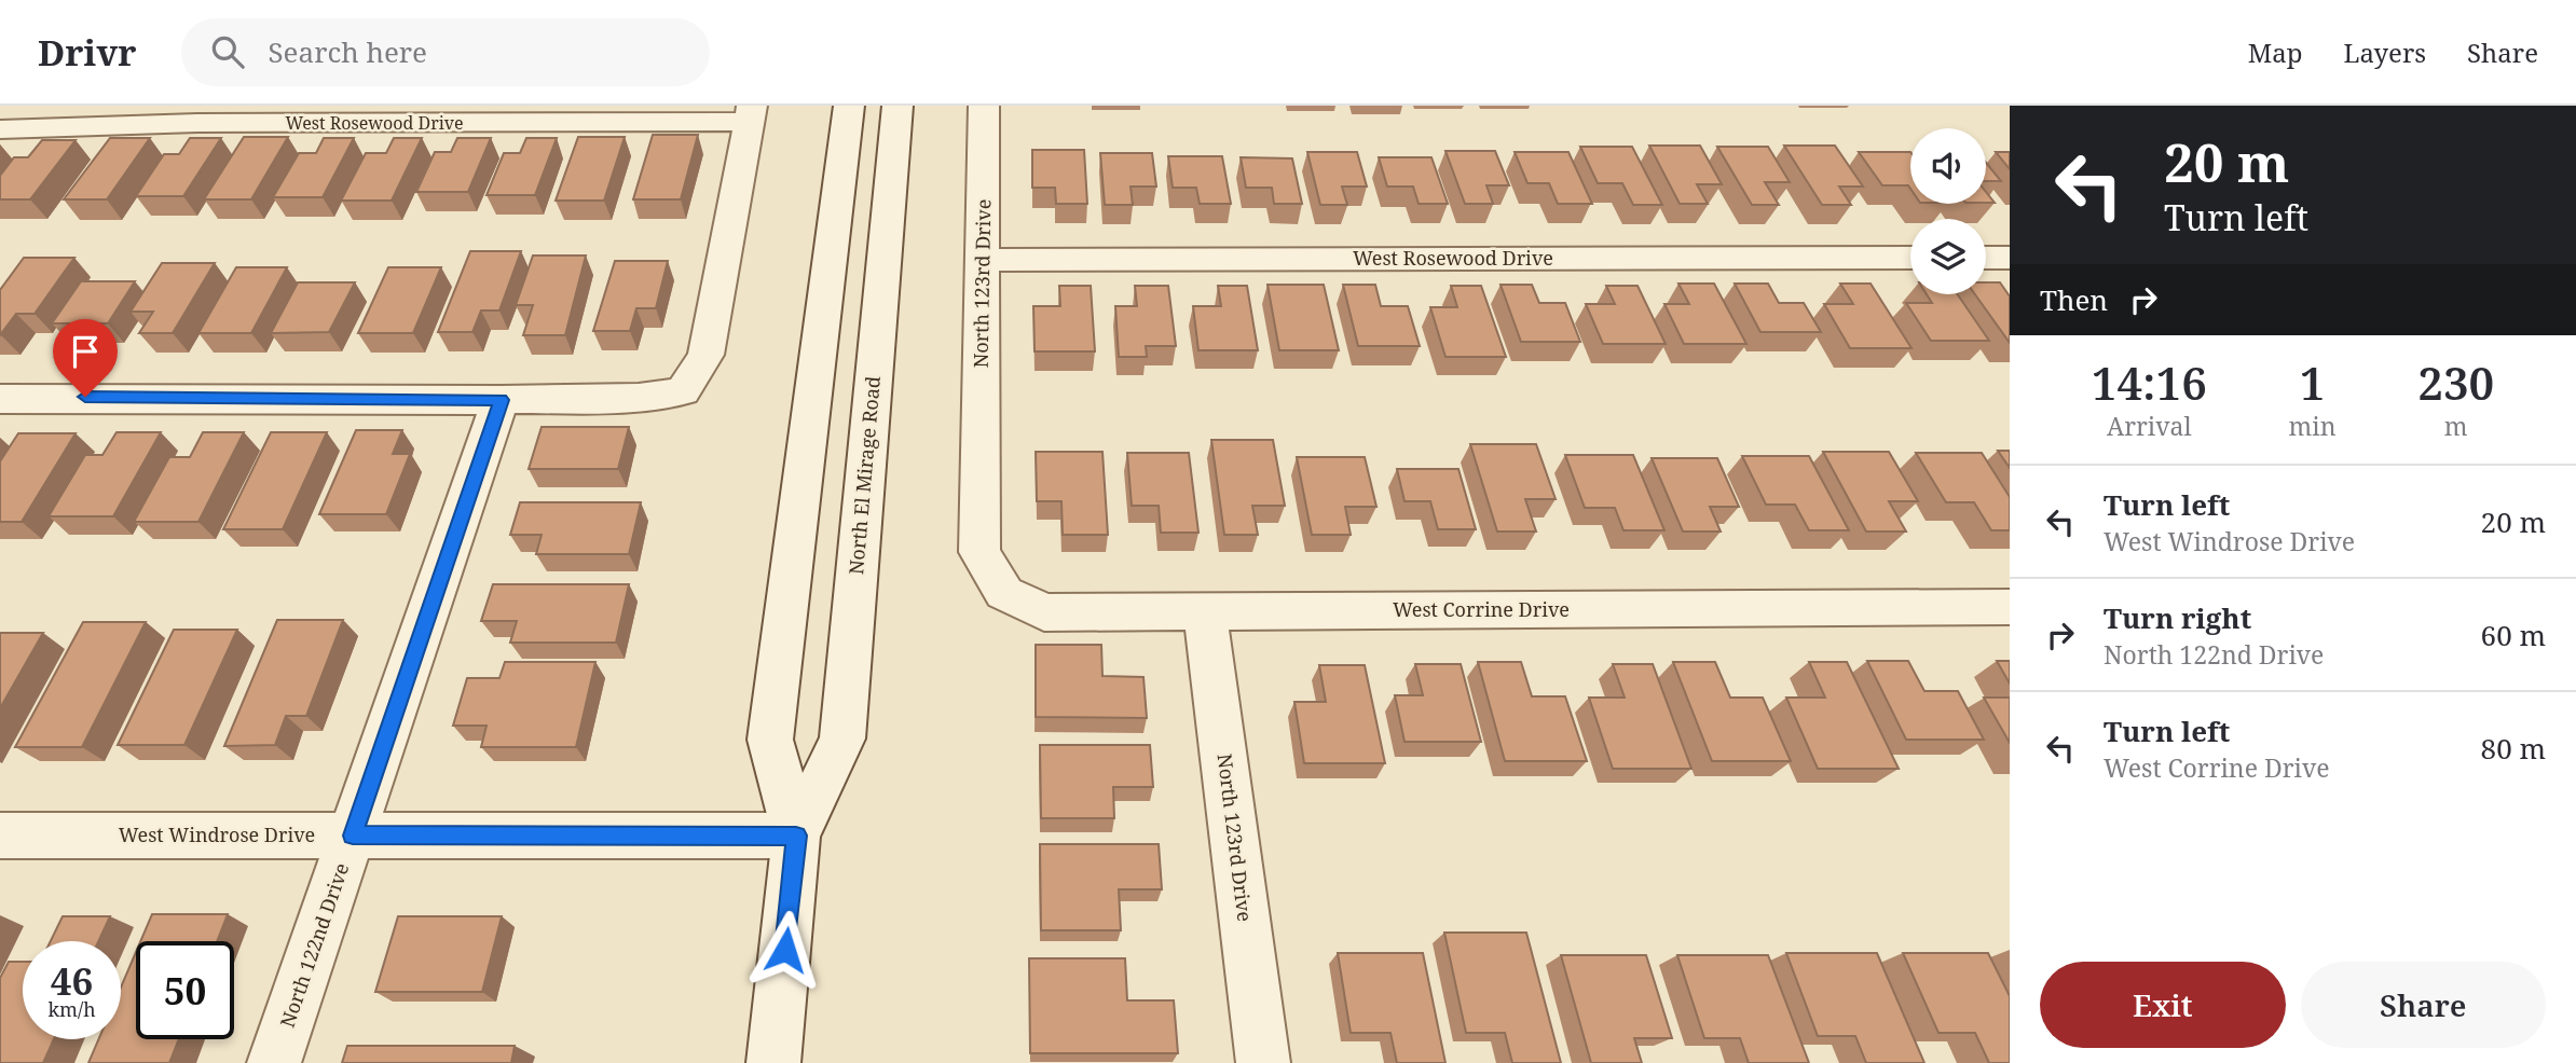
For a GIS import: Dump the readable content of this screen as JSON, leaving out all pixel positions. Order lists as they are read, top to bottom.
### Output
{
  "streets": {
    "street": [
      "West Rosewood Drive",
      "North 123rd Drive",
      "North El Mirage Road",
      "West Corrine Drive",
      "West Windrose Drive",
      "North 122nd Drive"
    ]
  },
  "crossings": [
    ["West Rosewood Drive", "North 123rd Drive"],
    ["North 123rd Drive", "West Corrine Drive"],
    ["North El Mirage Road", "West Windrose Drive"],
    ["West Windrose Drive", "North 122nd Drive"]
  ],
  "page": {
    "header": "Drivr",
    "search": "Search here",
    "nav": ["Map", "Layers", "Share"],
    "turn": ["20 m", "Turn left"],
    "then": "Then",
    "eta": [
      "14:16",
      "Arrival",
      "1",
      "min",
      "230",
      "m"
    ],
    "list": [
      {
        "name": "Turn left",
        "note": "West Windrose Drive",
        "value": "20 m"
      },
      {
        "name": "Turn right",
        "note": "North 122nd Drive",
        "value": "60 m"
      },
      {
        "name": "Turn left",
        "note": "West Corrine Drive",
        "value": "80 m"
      }
    ],
    "speed": "46 km/h",
    "limit": "50",
    "buttons": ["Exit", "Share"]
  }
}
